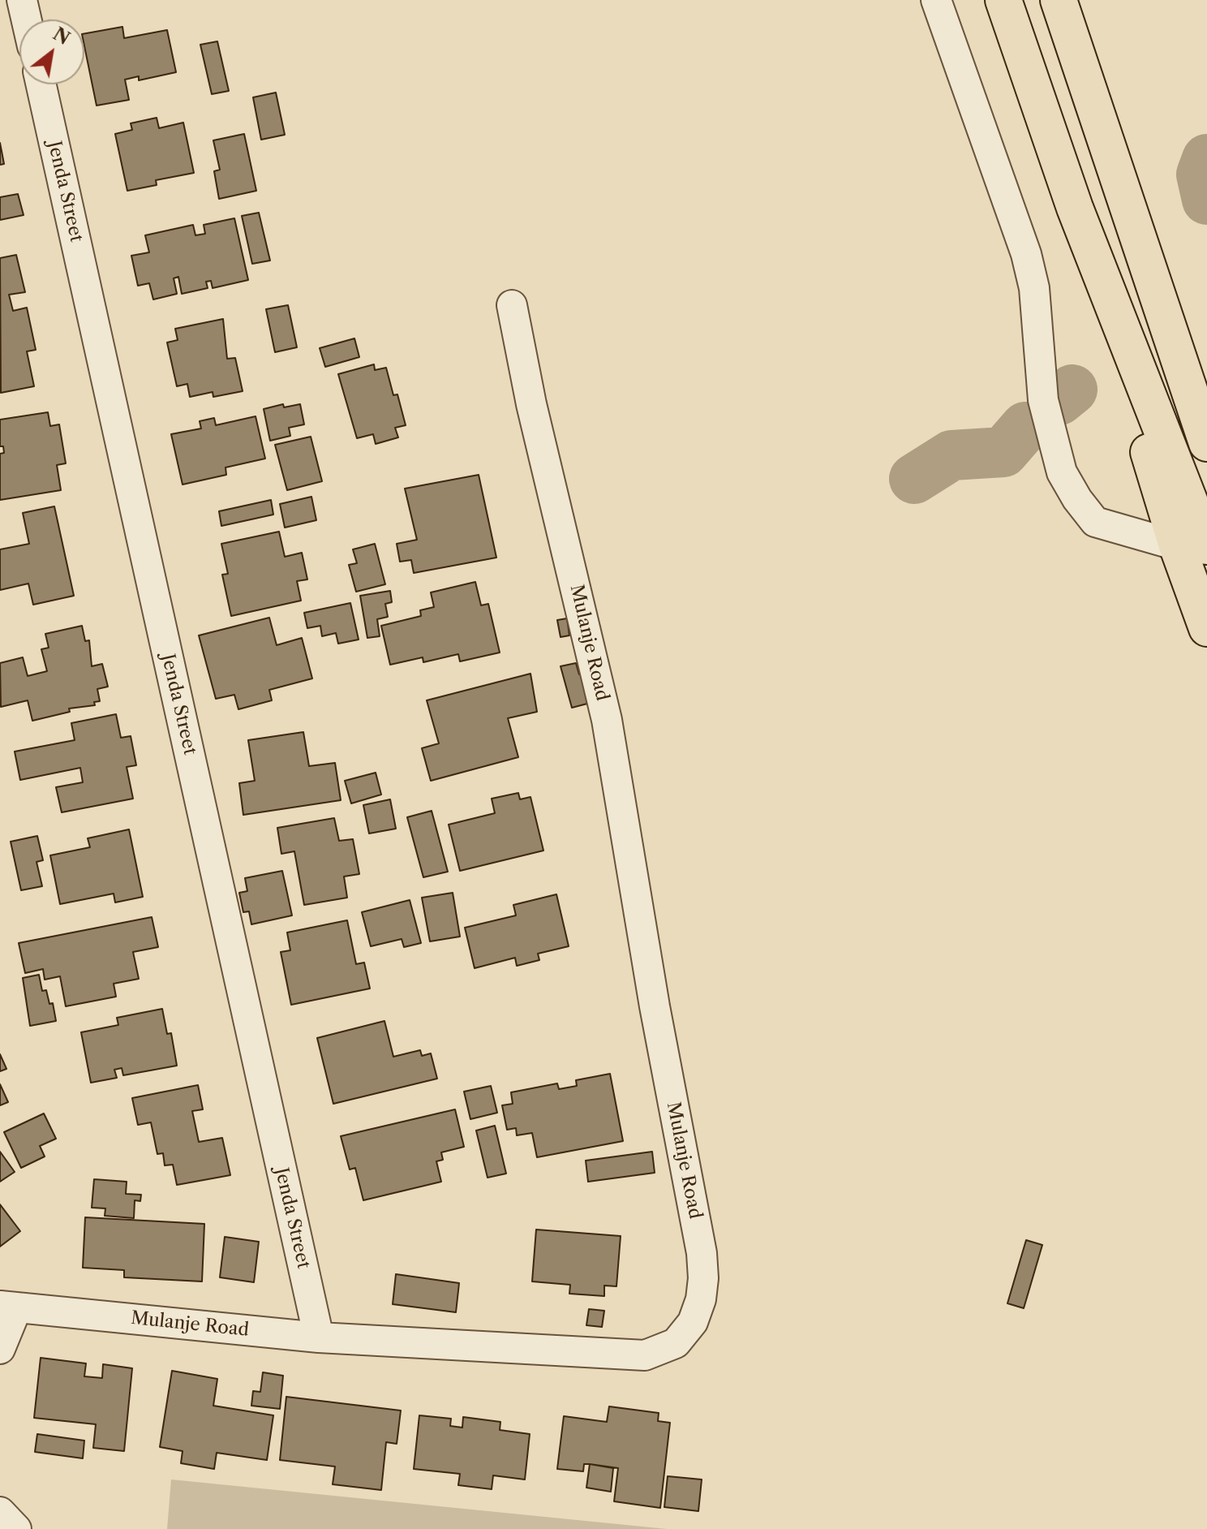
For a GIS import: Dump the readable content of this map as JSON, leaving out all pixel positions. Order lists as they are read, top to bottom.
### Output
{
  "streets": {
    "street": ["Jenda Street", "Mulanje Road"]
  },
  "crossings": [
    ["Jenda Street", "Mulanje Road"]
  ],
  "north": "top right"
}
